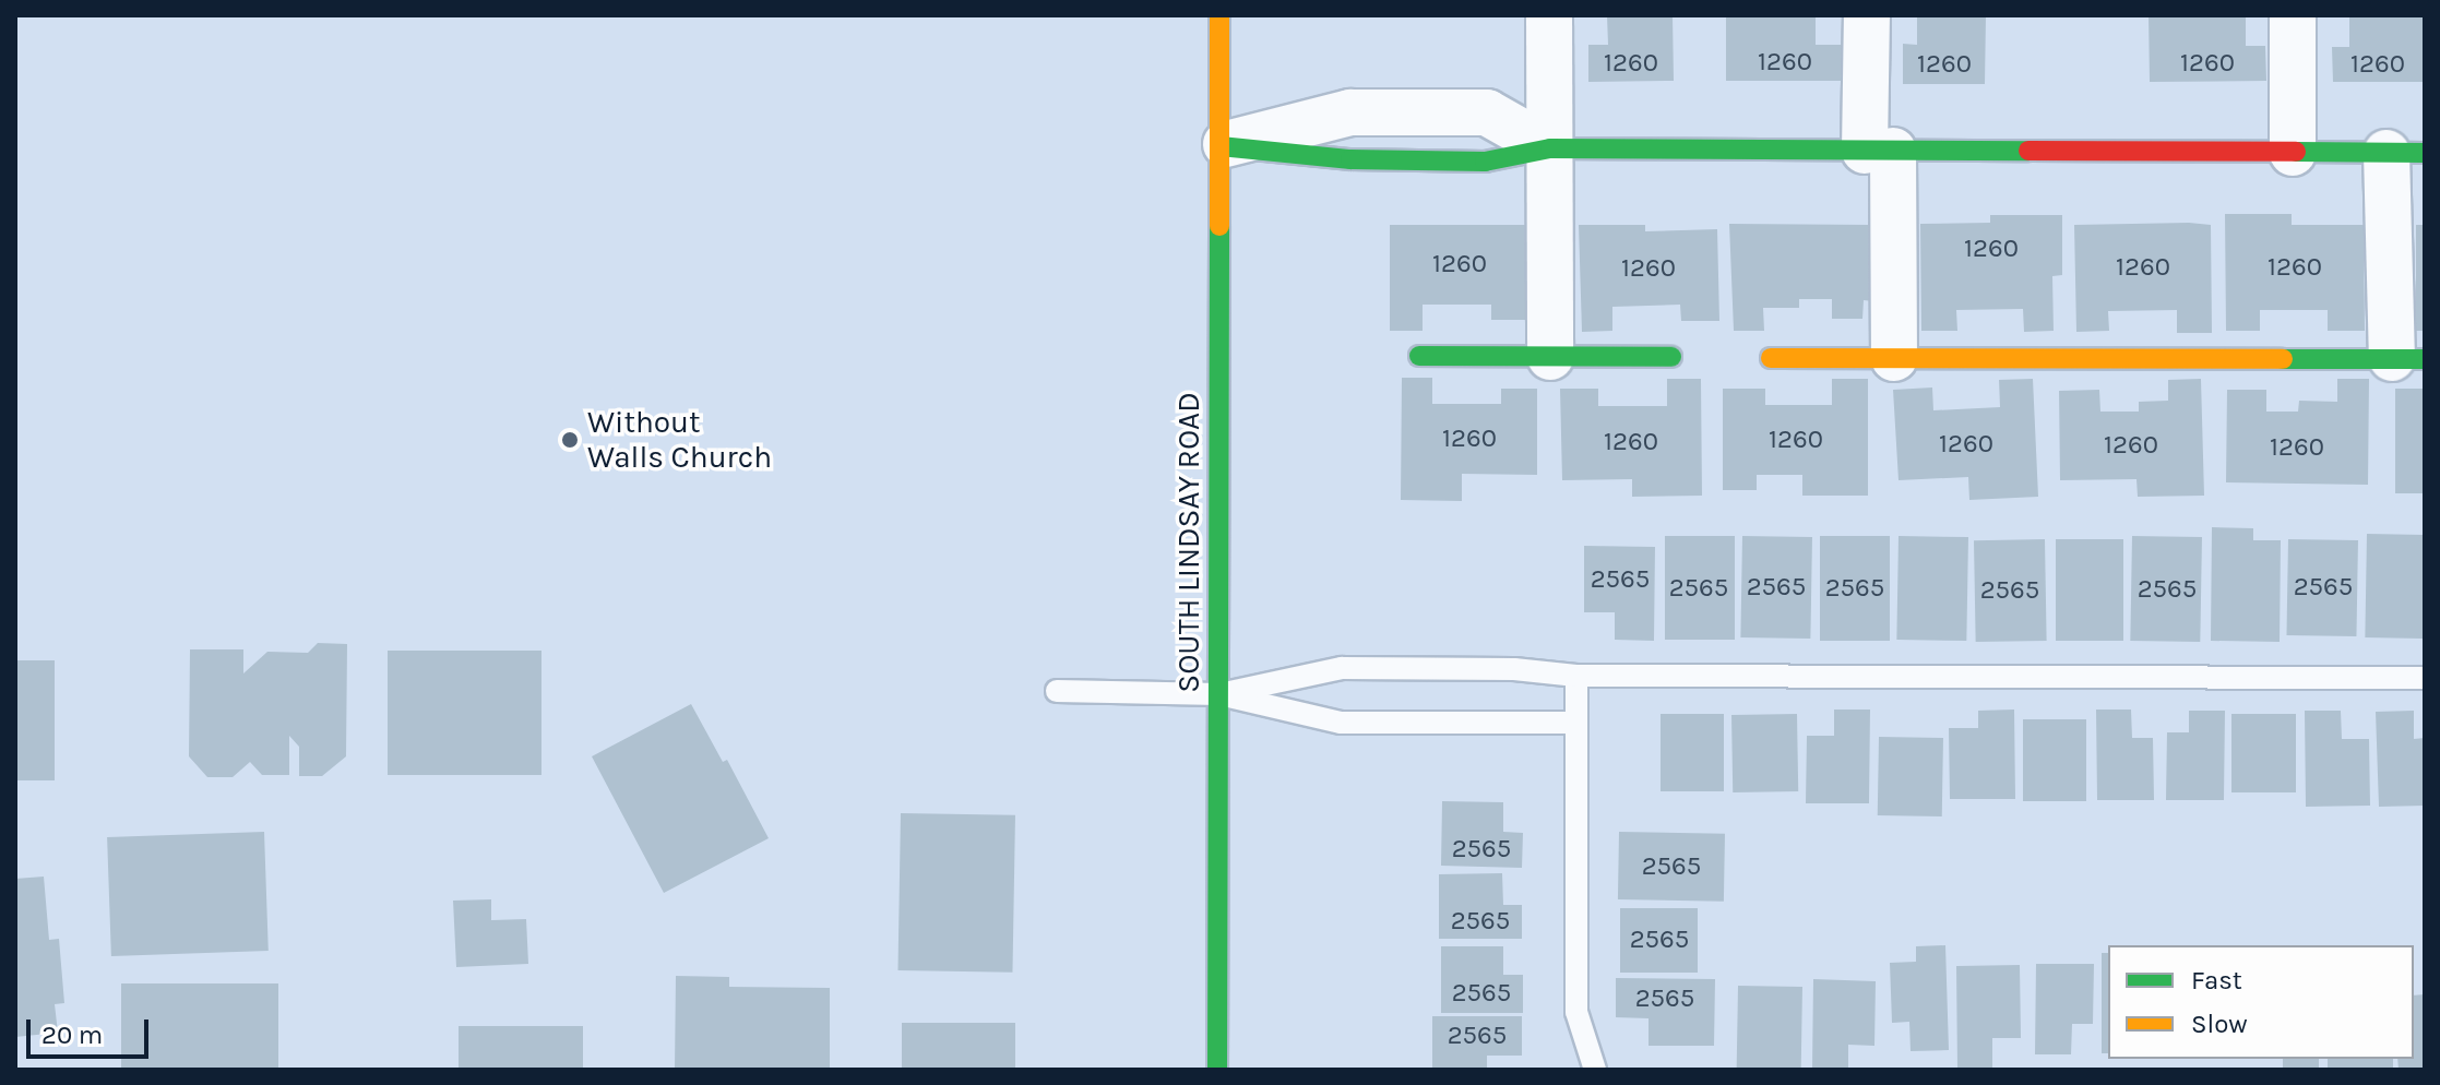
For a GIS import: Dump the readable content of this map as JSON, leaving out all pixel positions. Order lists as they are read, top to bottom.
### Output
{
  "streets": {
    "street": ["SOUTH LINDSAY ROAD"]
  },
  "places": ["Without Walls Church"],
  "house_numbers": [
    "1260",
    "1260",
    "1260",
    "1260",
    "1260",
    "1260",
    "1260",
    "1260",
    "1260",
    "1260",
    "1260",
    "1260",
    "1260",
    "1260",
    "1260",
    "1260",
    "2565",
    "2565",
    "2565",
    "2565",
    "2565",
    "2565",
    "2565",
    "2565",
    "2565",
    "2565",
    "2565",
    "2565",
    "2565",
    "2565"
  ],
  "legend": ["Fast", "Slow"],
  "scale_bar": "20 m"
}
